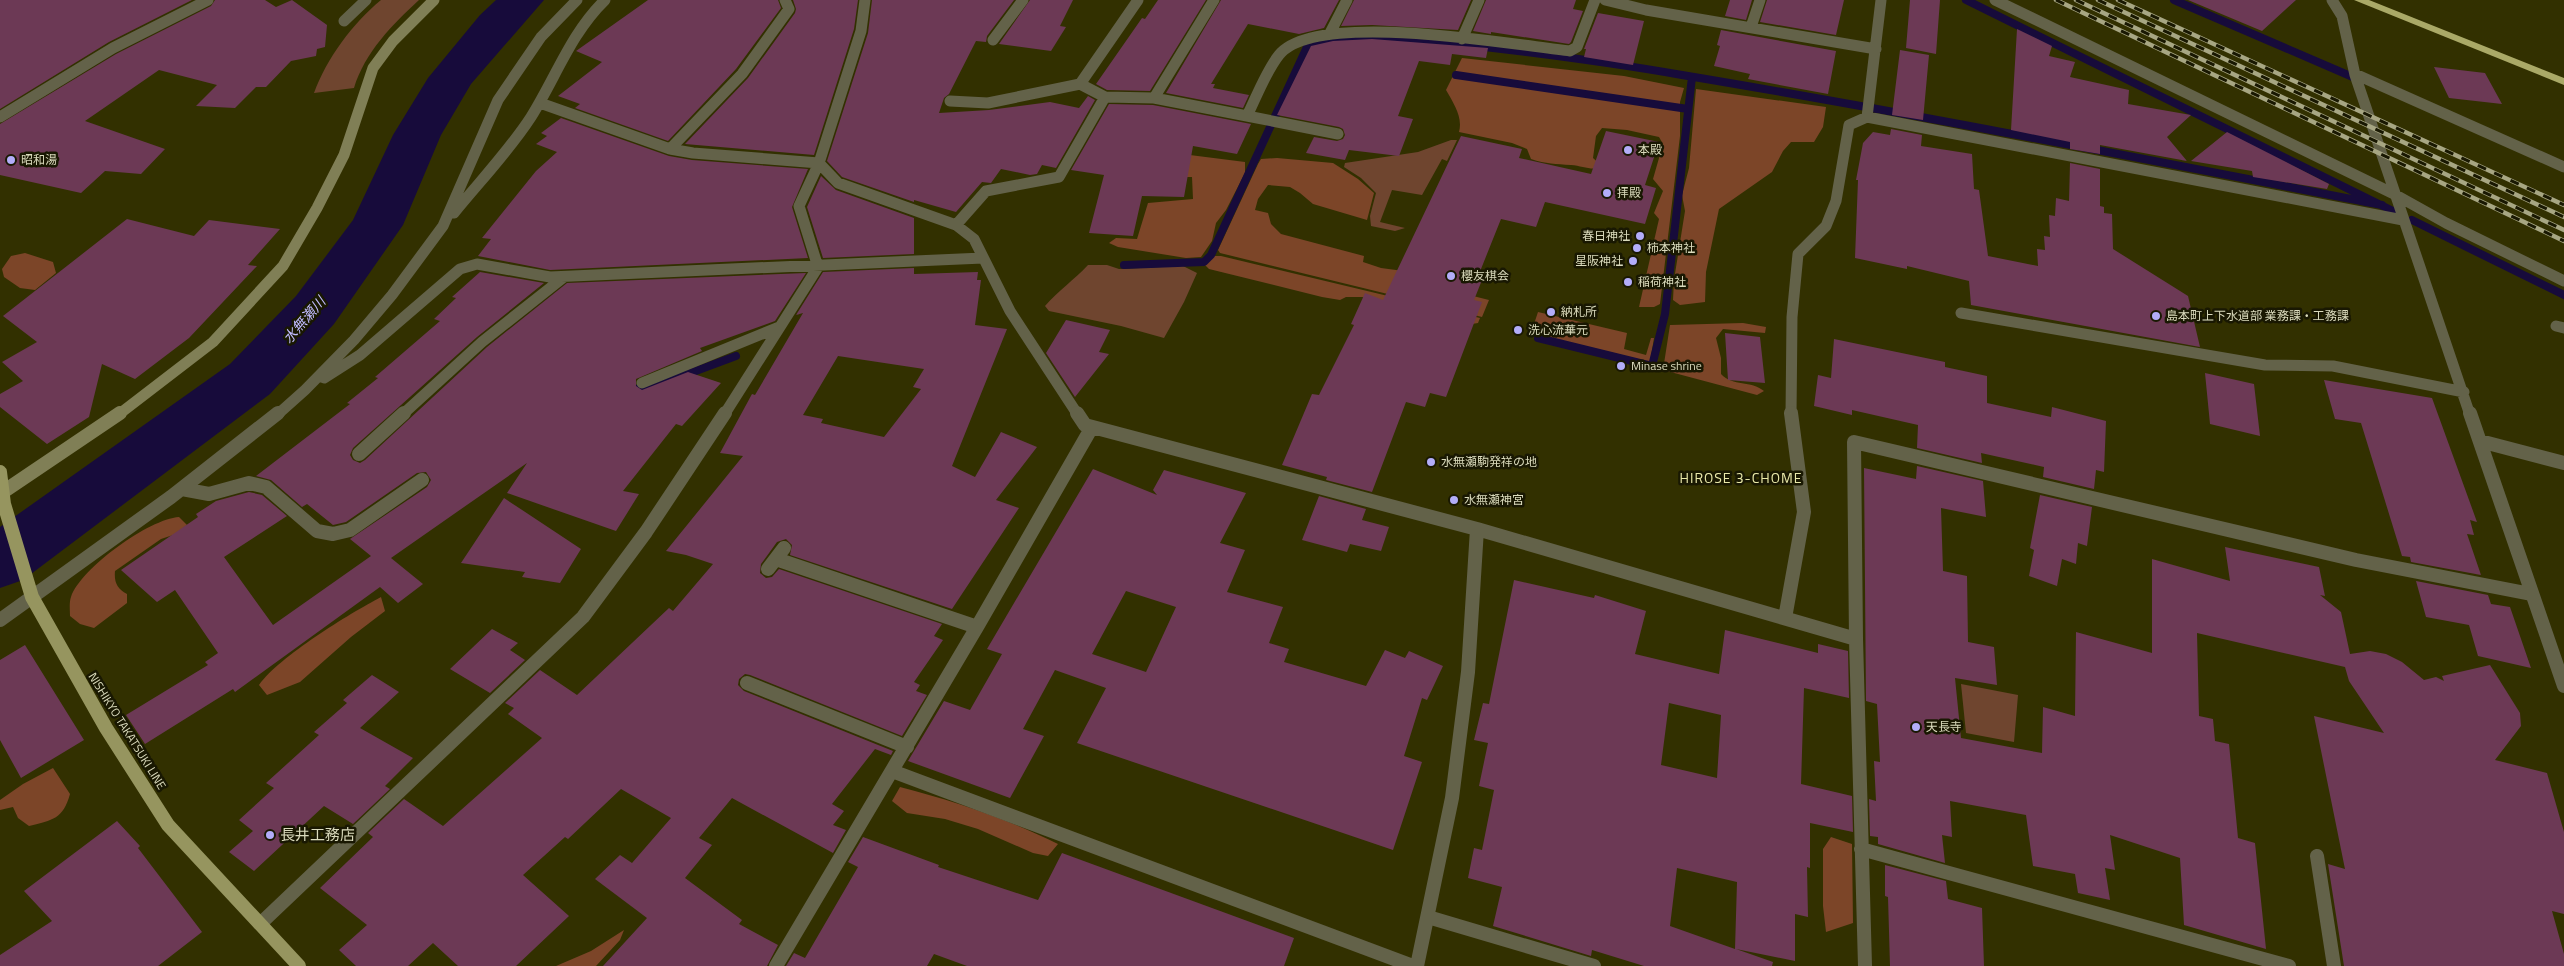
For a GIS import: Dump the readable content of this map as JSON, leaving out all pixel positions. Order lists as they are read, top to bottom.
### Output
{
  "streets": {
    "main road": ["NISHIKYO TAKATSUKI LINE"]
  },
  "districts": ["HIROSE 3-CHOME"],
  "water": ["水無瀬川"],
  "places": [
    "本殿",
    "昭和湯",
    "拝殿",
    "春日神社",
    "柿本神社",
    "星阪神社",
    "櫻友棋会",
    "稲荷神社",
    "納札所",
    "島本町上下水道部 業務課・工務課",
    "洗心流華元",
    "Minase shrine",
    "水無瀬駒発祥の地",
    "水無瀬神宮",
    "天長寺",
    "長井工務店"
  ]
}
